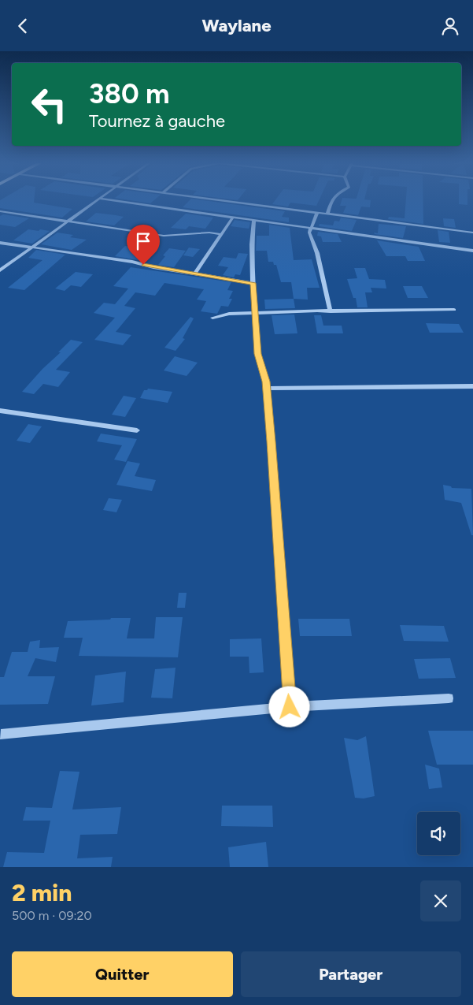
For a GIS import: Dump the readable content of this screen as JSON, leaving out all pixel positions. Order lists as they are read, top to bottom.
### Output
{
  "page": {
    "header": "Waylane",
    "turn": ["380 m", "Tournez à gauche"],
    "heading": ["2 min", "500 m · 09:20"],
    "buttons": ["Quitter", "Partager"]
  }
}
